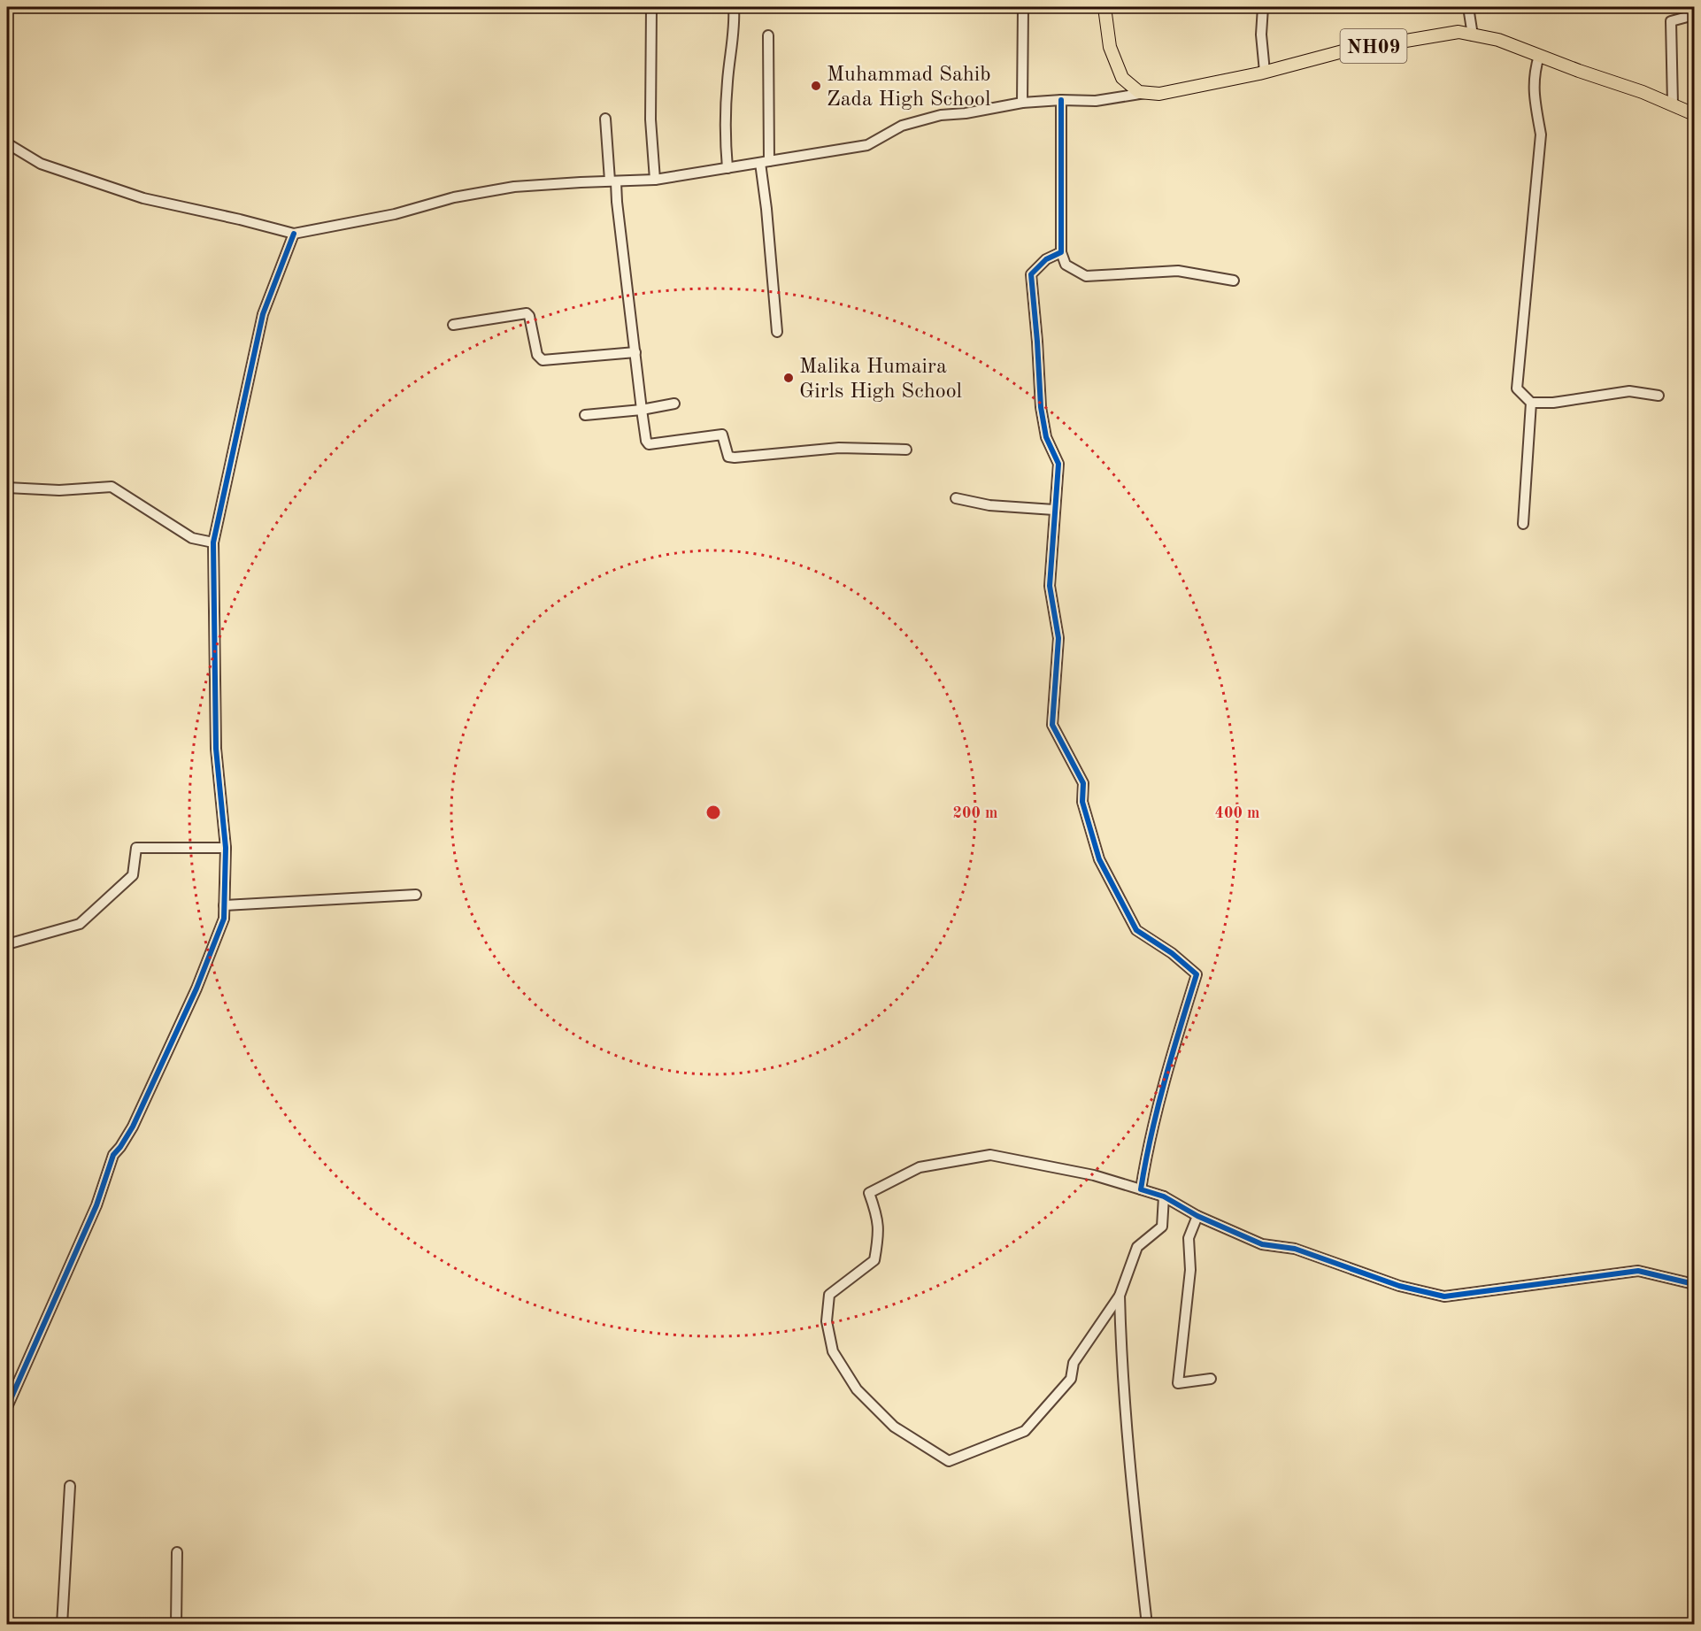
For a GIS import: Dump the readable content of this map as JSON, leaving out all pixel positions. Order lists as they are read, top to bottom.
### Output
{
  "streets": {
    "main road": ["NH09"]
  },
  "places": ["Muhammad Sahib Zada High School", "Malika Humaira Girls High School"],
  "rings": ["200 m", "400 m"]
}
